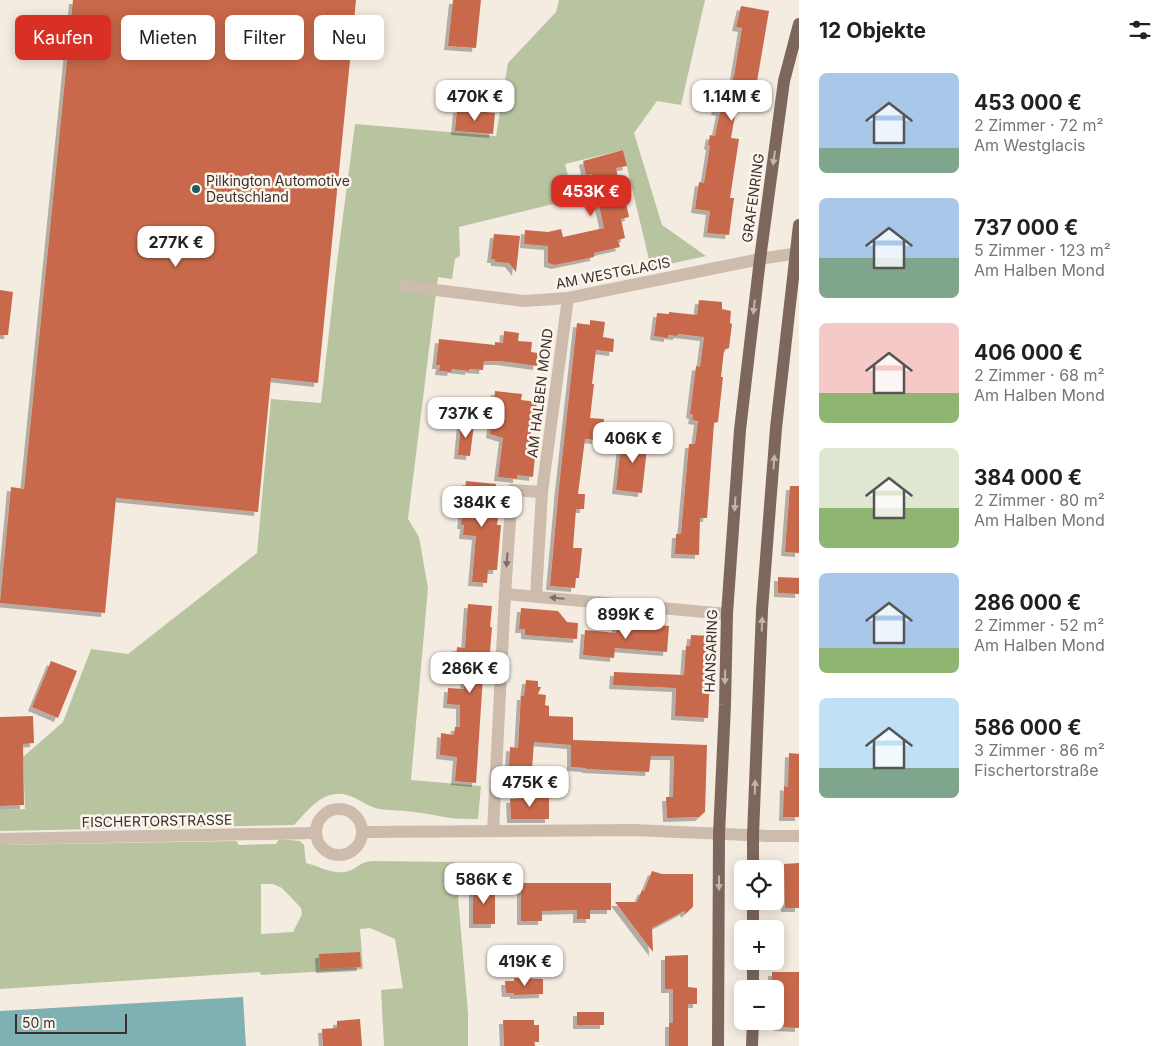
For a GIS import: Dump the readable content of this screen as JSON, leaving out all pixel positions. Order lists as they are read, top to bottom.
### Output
{
  "streets": {
    "main road": ["GRAFENRING", "HANSARING"],
    "street": ["AM WESTGLACIS", "AM HALBEN MOND", "FISCHERTORSTRASSE"]
  },
  "crossings": [
    ["GRAFENRING", "AM WESTGLACIS"],
    ["GRAFENRING", "HANSARING"],
    ["AM WESTGLACIS", "AM HALBEN MOND"],
    ["AM WESTGLACIS", "HANSARING"]
  ],
  "one_way": ["GRAFENRING"],
  "places": ["Pilkington Automotive Deutschland"],
  "scale_bar": "50 m",
  "page": {
    "heading": "12 Objekte",
    "chip": [
      "Kaufen",
      "Mieten",
      "Filter",
      "Neu"
    ],
    "list": [
      {
        "name": "453 000 €",
        "note": "2 Zimmer · 72 m² · Am Westglacis"
      },
      {
        "name": "737 000 €",
        "note": "5 Zimmer · 123 m² · Am Halben Mond"
      },
      {
        "name": "406 000 €",
        "note": "2 Zimmer · 68 m² · Am Halben Mond"
      },
      {
        "name": "384 000 €",
        "note": "2 Zimmer · 80 m² · Am Halben Mond"
      },
      {
        "name": "286 000 €",
        "note": "2 Zimmer · 52 m² · Am Halben Mond"
      },
      {
        "name": "586 000 €",
        "note": "3 Zimmer · 86 m² · Fischertorstraße"
      }
    ],
    "price": [
      "470K €",
      "1.14M €",
      "453K €",
      "277K €",
      "737K €",
      "406K €",
      "384K €",
      "899K €",
      "286K €",
      "475K €",
      "586K €",
      "419K €"
    ],
    "map_buttons": ["+", "−"],
    "scale": "50 m"
  }
}
